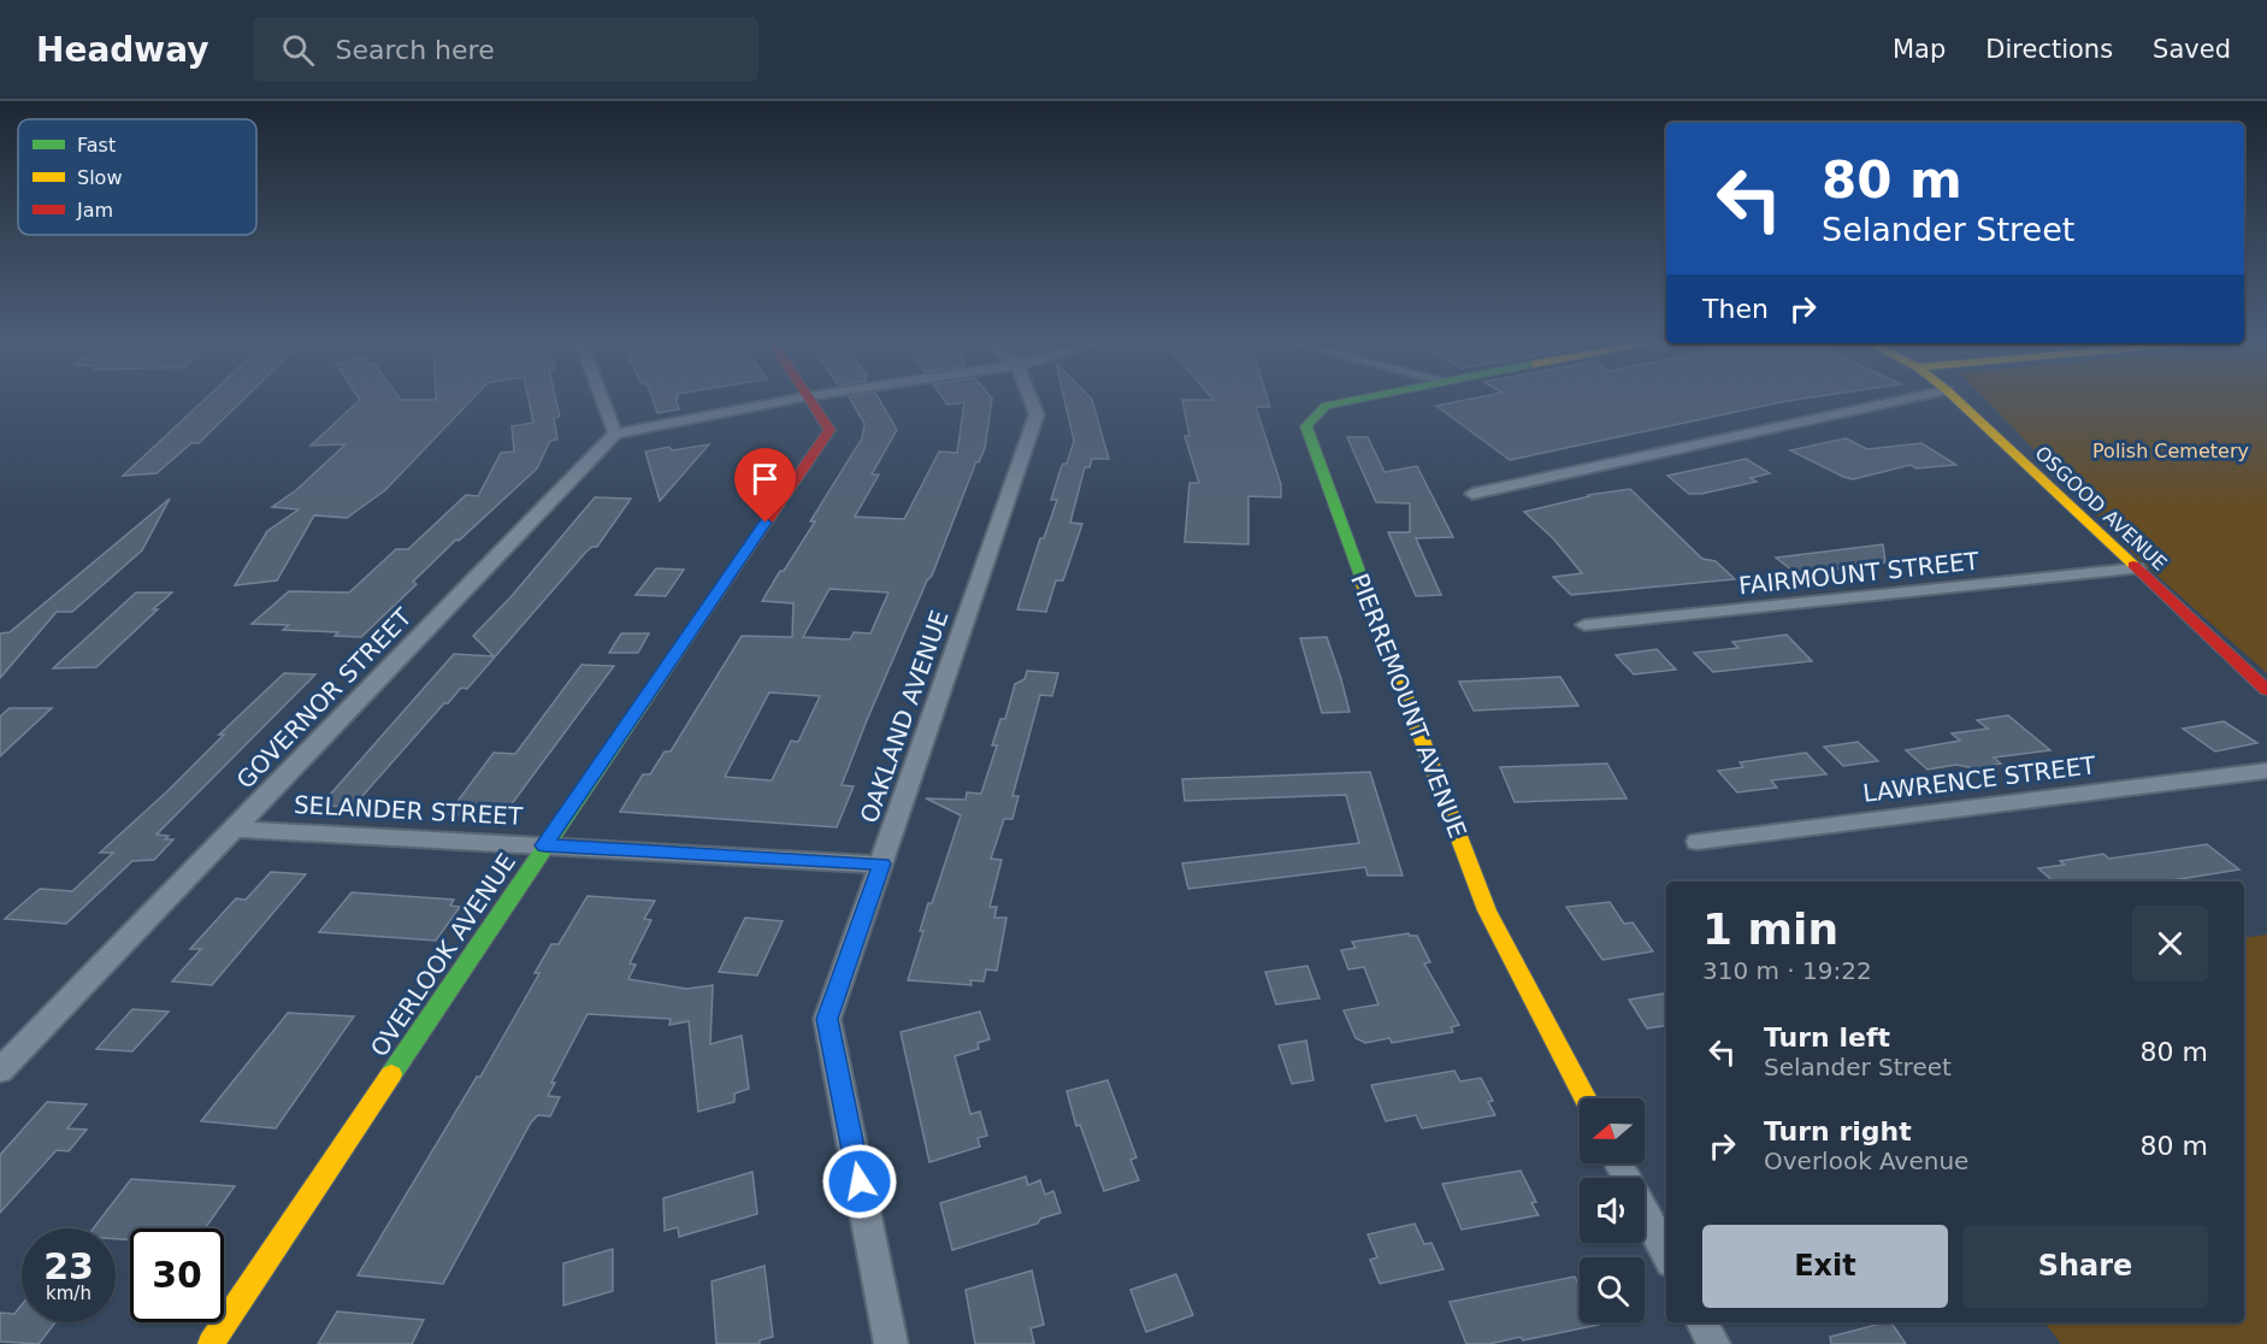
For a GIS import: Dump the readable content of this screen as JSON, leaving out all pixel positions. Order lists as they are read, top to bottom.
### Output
{
  "streets": {
    "street": [
      "OSGOOD AVENUE",
      "FAIRMOUNT STREET",
      "GOVERNOR STREET",
      "PIERREMOUNT AVENUE",
      "OAKLAND AVENUE",
      "LAWRENCE STREET",
      "SELANDER STREET",
      "OVERLOOK AVENUE"
    ]
  },
  "crossings": [
    ["OSGOOD AVENUE", "FAIRMOUNT STREET"],
    ["GOVERNOR STREET", "SELANDER STREET"],
    ["OAKLAND AVENUE", "SELANDER STREET"],
    ["SELANDER STREET", "OVERLOOK AVENUE"]
  ],
  "parks": ["Polish Cemetery"],
  "legend": ["Fast", "Slow", "Jam"],
  "north": "left",
  "page": {
    "header": "Headway",
    "search": "Search here",
    "nav": ["Map", "Directions", "Saved"],
    "turn": ["80 m", "Selander Street"],
    "then": "Then",
    "heading": ["1 min", "310 m · 19:22"],
    "list": [
      {
        "name": "Turn left",
        "note": "Selander Street",
        "value": "80 m"
      },
      {
        "name": "Turn right",
        "note": "Overlook Avenue",
        "value": "80 m"
      }
    ],
    "buttons": ["Exit", "Share"],
    "speed": "23 km/h",
    "limit": "30"
  }
}
